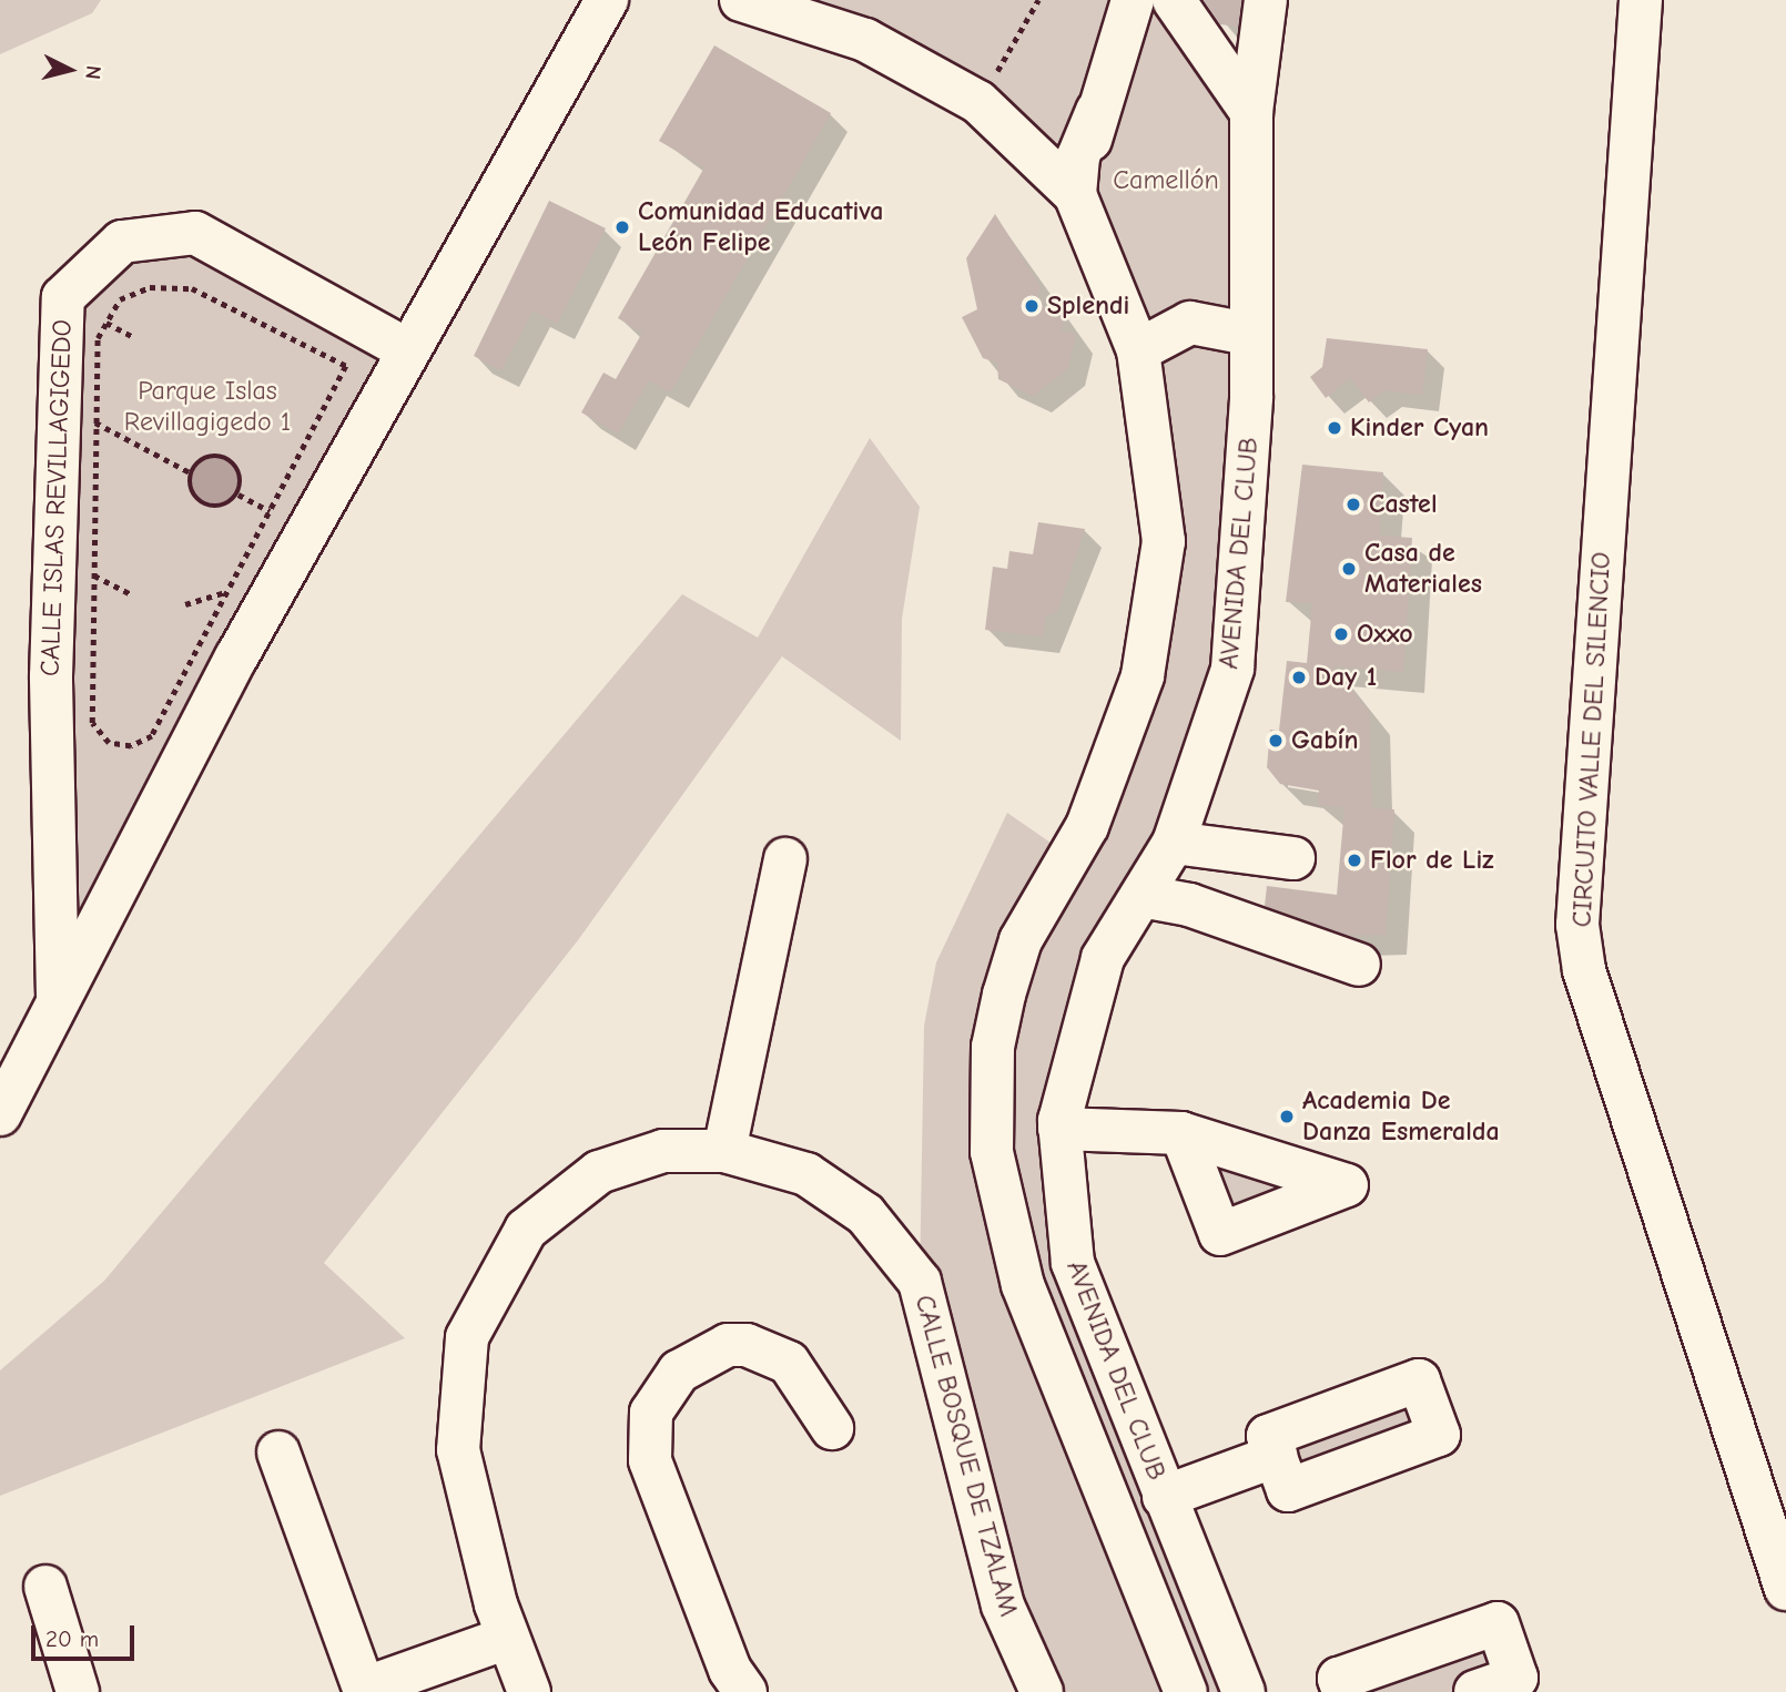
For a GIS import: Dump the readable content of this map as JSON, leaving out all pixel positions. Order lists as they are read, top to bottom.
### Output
{
  "streets": {
    "street": [
      "CALLE ISLAS REVILLAGIGEDO",
      "AVENIDA DEL CLUB",
      "CIRCUITO VALLE DEL SILENCIO",
      "CALLE BOSQUE DE TZALAM"
    ]
  },
  "parks": ["Camellón", "Parque Islas Revillagigedo 1"],
  "places": [
    "Comunidad Educativa León Felipe",
    "Splendi",
    "Kinder Cyan",
    "Castel",
    "Casa de Materiales",
    "Oxxo",
    "Day 1",
    "Gabín",
    "Flor de Liz",
    "Academia De Danza Esmeralda"
  ],
  "scale_bar": "20 m",
  "north": "right"
}
